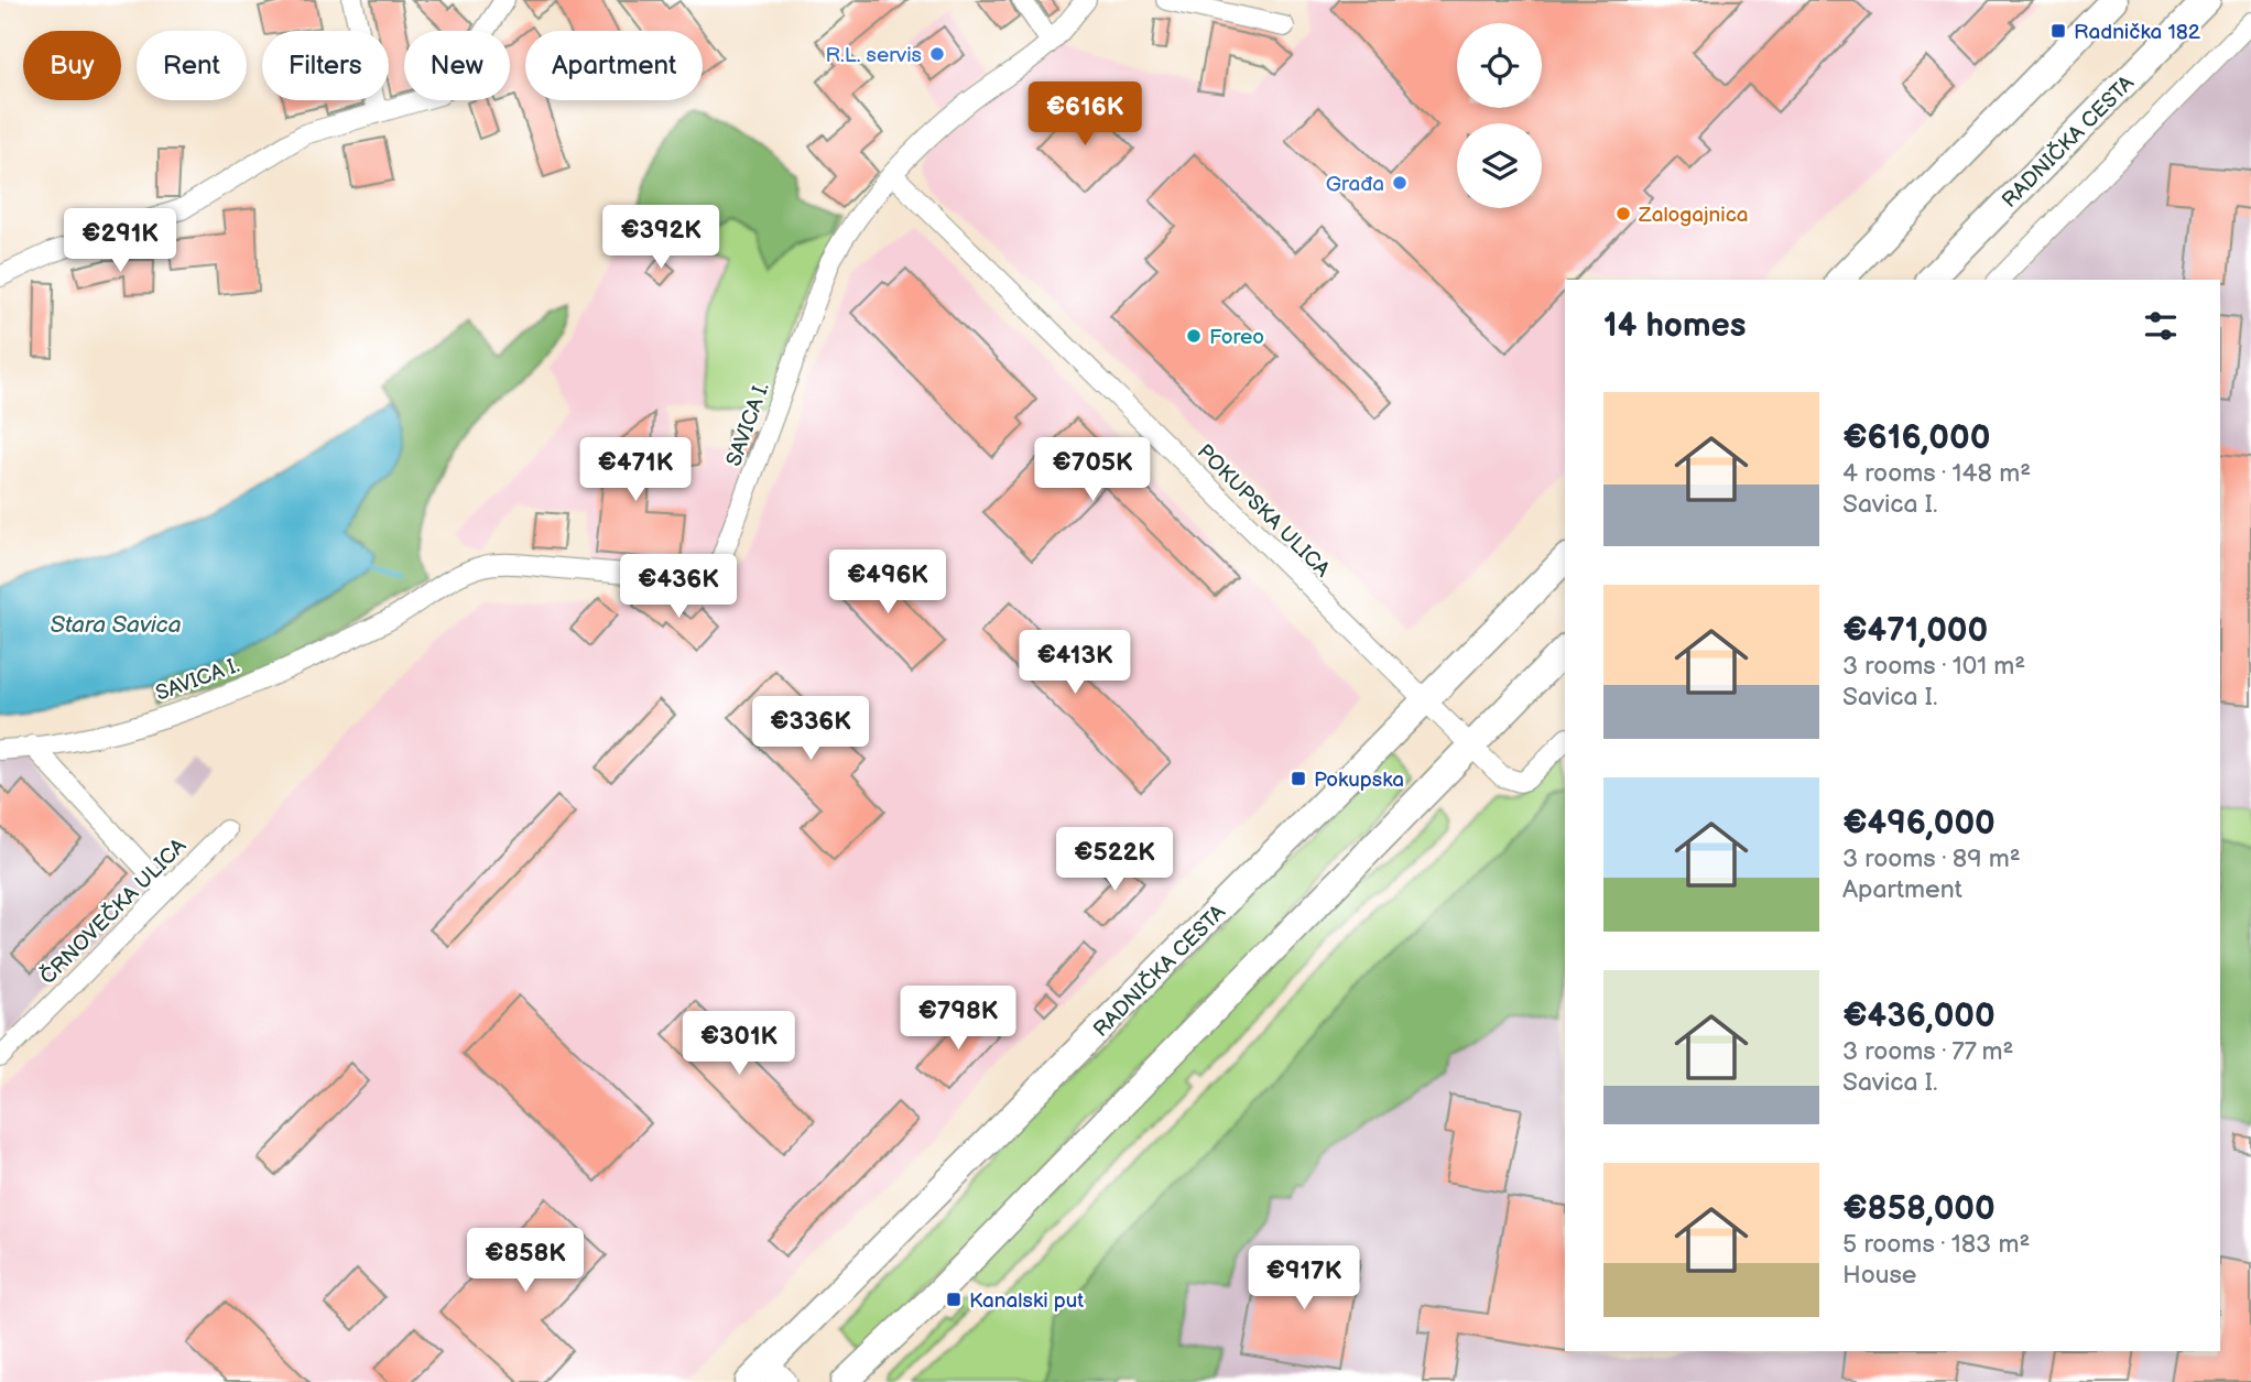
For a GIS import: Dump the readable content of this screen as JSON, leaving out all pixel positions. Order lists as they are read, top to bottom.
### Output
{
  "streets": {
    "main road": ["RADNIČKA CESTA"],
    "street": ["SAVICA I.", "POKUPSKA ULICA", "ČRNOVEČKA ULICA"]
  },
  "crossings": [
    ["RADNIČKA CESTA", "POKUPSKA ULICA"],
    ["SAVICA I.", "POKUPSKA ULICA"]
  ],
  "water": ["Stara Savica"],
  "places": {
    "transit": ["Radnička 182", "Pokupska", "Kanalski put"],
    "other": [
      "R.L. servis",
      "Građa",
      "Zalogajnica",
      "Foreo"
    ]
  },
  "page": {
    "chip": [
      "Buy",
      "Rent",
      "Filters",
      "New",
      "Apartment"
    ],
    "price": [
      "€616K",
      "€392K",
      "€291K",
      "€471K",
      "€705K",
      "€496K",
      "€436K",
      "€413K",
      "€336K",
      "€522K",
      "€798K",
      "€301K",
      "€858K",
      "€917K"
    ],
    "heading": "14 homes",
    "list": [
      {
        "name": "€616,000",
        "note": "4 rooms · 148 m² · Savica I."
      },
      {
        "name": "€471,000",
        "note": "3 rooms · 101 m² · Savica I."
      },
      {
        "name": "€496,000",
        "note": "3 rooms · 89 m² · Apartment"
      },
      {
        "name": "€436,000",
        "note": "3 rooms · 77 m² · Savica I."
      },
      {
        "name": "€858,000",
        "note": "5 rooms · 183 m² · House"
      }
    ]
  }
}
